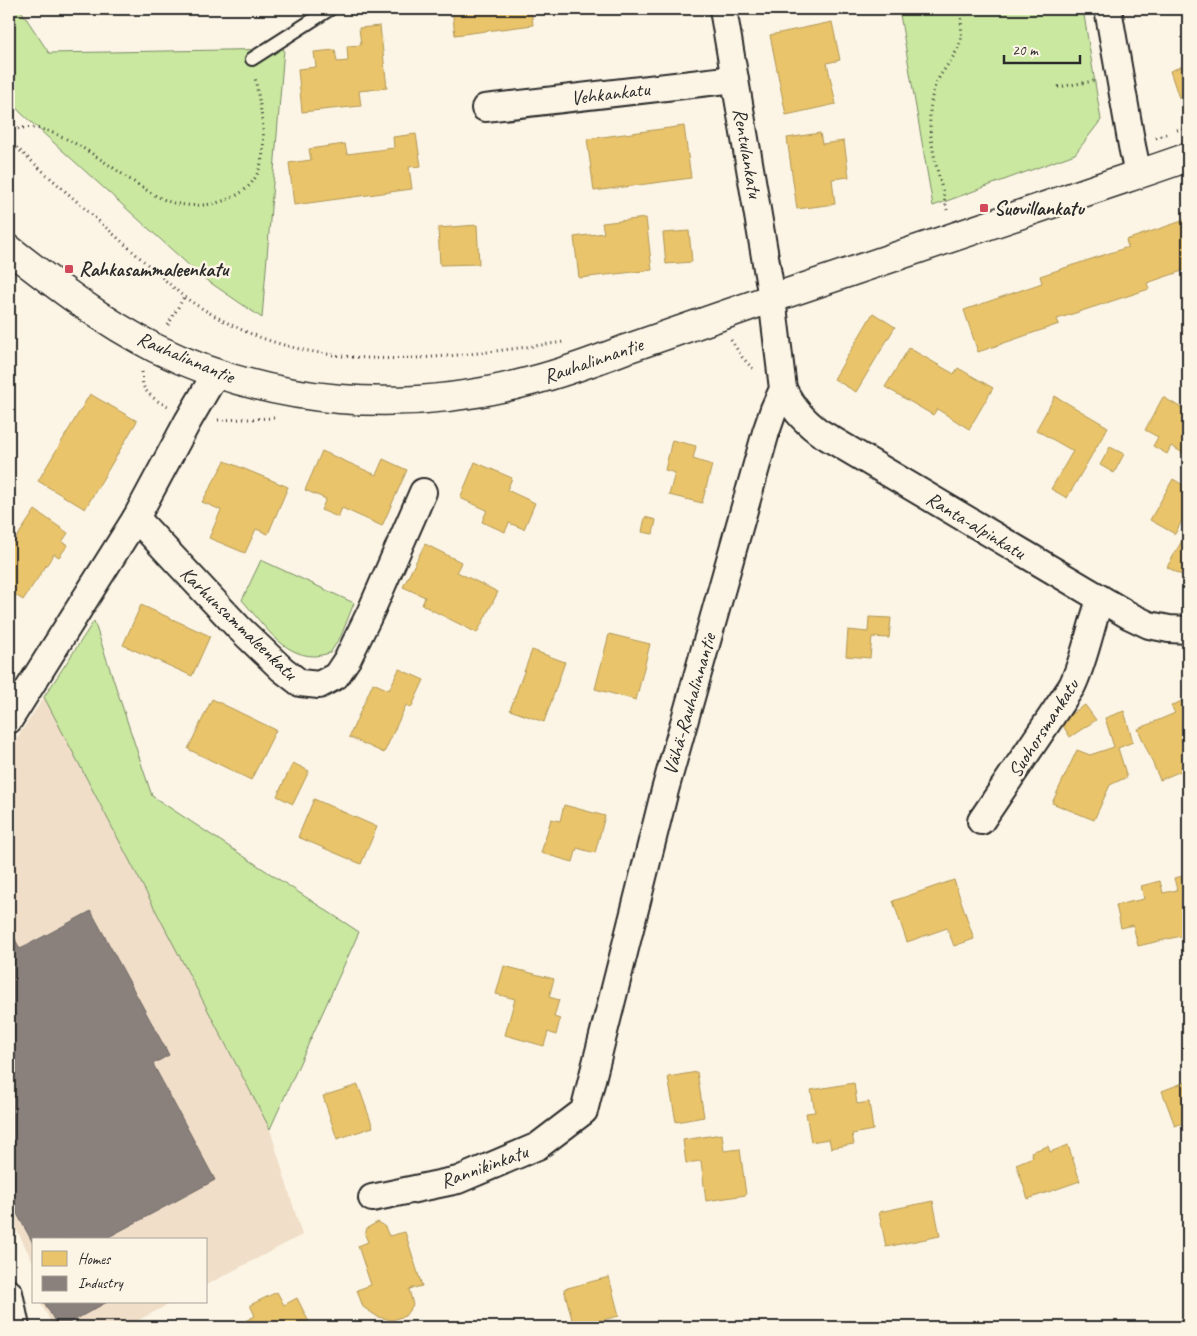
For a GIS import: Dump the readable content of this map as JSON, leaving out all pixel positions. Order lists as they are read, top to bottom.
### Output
{
  "streets": {
    "street": [
      "Vehkankatu",
      "Rentulankatu",
      "Rauhalinnantie",
      "Ranta-alpinkatu",
      "Karhunsammaleenkatu",
      "Vähä-Rauhalinnantie",
      "Suohorsmankatu",
      "Rannikinkatu"
    ]
  },
  "crossings": [
    ["Vehkankatu", "Rentulankatu"],
    ["Rentulankatu", "Rauhalinnantie"],
    ["Ranta-alpinkatu", "Vähä-Rauhalinnantie"],
    ["Ranta-alpinkatu", "Suohorsmankatu"],
    ["Vähä-Rauhalinnantie", "Rannikinkatu"]
  ],
  "places": {
    "transit": ["Suovillankatu", "Rahkasammaleenkatu"]
  },
  "legend": ["Homes", "Industry"],
  "scale_bar": "20 m"
}
